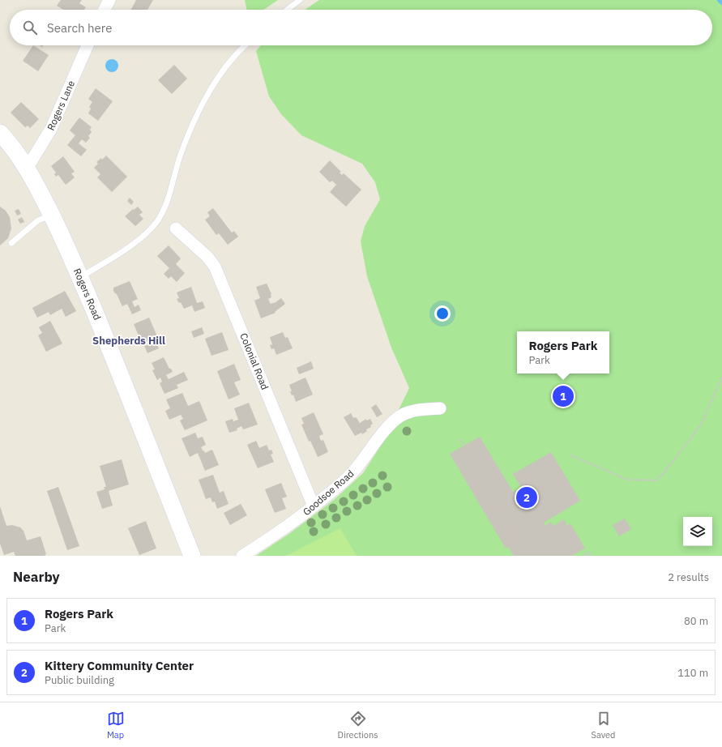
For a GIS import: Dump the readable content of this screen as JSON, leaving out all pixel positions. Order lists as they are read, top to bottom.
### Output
{
  "streets": {
    "main road": ["Rogers Road"],
    "street": ["Rogers Lane", "Colonial Road", "Goodsoe Road"]
  },
  "crossings": [
    ["Rogers Lane", "Rogers Road"],
    ["Colonial Road", "Goodsoe Road"]
  ],
  "districts": ["Shepherds Hill"],
  "page": {
    "search": "Search here",
    "popup": ["Rogers Park", "Park"],
    "pins": ["1", "2"],
    "heading": ["Nearby", "2 results"],
    "list": [
      {
        "mark": "1",
        "name": "Rogers Park",
        "note": "Park",
        "value": "80 m"
      },
      {
        "mark": "2",
        "name": "Kittery Community Center",
        "note": "Public building",
        "value": "110 m"
      }
    ],
    "nav": ["Map", "Directions", "Saved"]
  }
}
